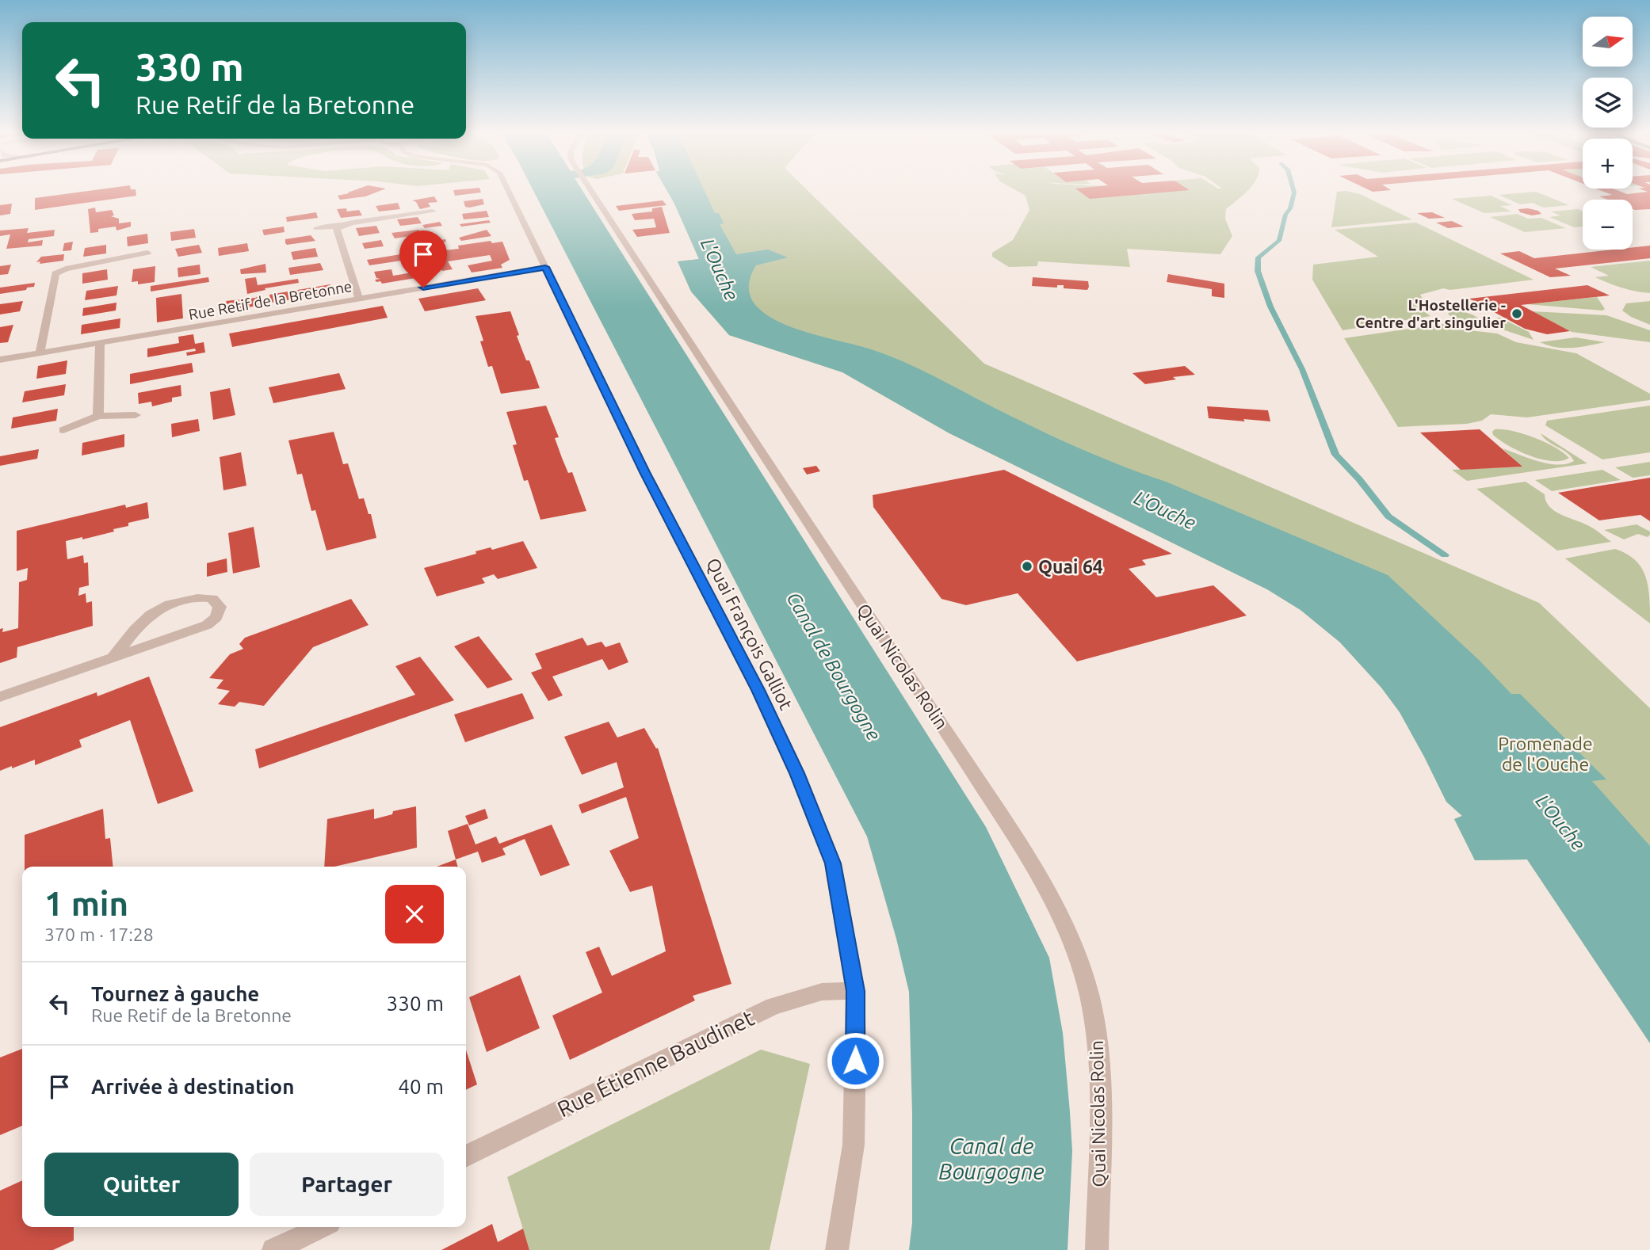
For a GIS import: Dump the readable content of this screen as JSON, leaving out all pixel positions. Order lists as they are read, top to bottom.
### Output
{
  "streets": {
    "street": [
      "Rue Retif de la Bretonne",
      "Quai François Galliot",
      "Quai Nicolas Rolin",
      "Rue Étienne Baudinet"
    ]
  },
  "crossings": [
    ["Rue Retif de la Bretonne", "Quai François Galliot"],
    ["Quai François Galliot", "Rue Étienne Baudinet"]
  ],
  "water": ["L'Ouche", "Canal de Bourgogne"],
  "parks": ["Promenade de l'Ouche"],
  "places": ["L'Hostellerie - Centre d'art singulier", "Quai 64"],
  "north": "right",
  "page": {
    "map_buttons": ["+", "−"],
    "turn": ["330 m", "Rue Retif de la Bretonne"],
    "heading": ["1 min", "370 m · 17:28"],
    "list": [
      {
        "name": "Tournez à gauche",
        "note": "Rue Retif de la Bretonne",
        "value": "330 m"
      },
      {
        "name": "Arrivée à destination",
        "value": "40 m"
      }
    ],
    "buttons": ["Quitter", "Partager"]
  }
}
